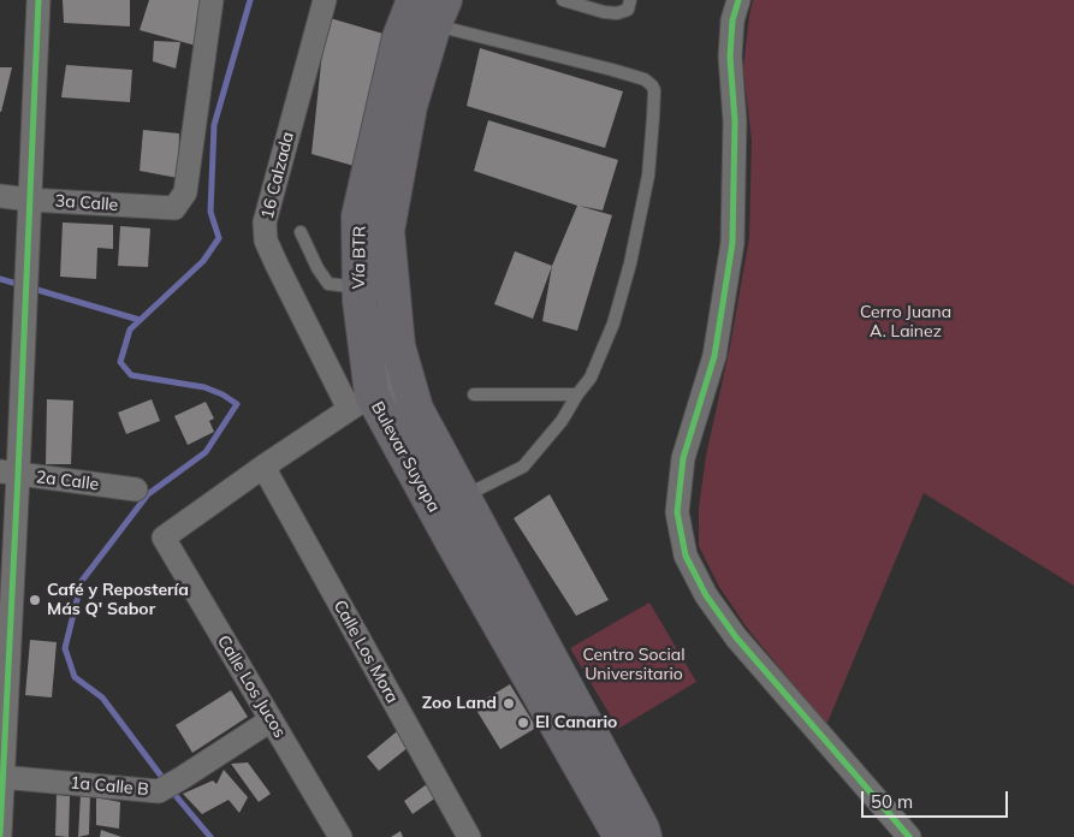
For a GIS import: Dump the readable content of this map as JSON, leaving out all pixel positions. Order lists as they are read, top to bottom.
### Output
{
  "streets": {
    "main road": ["Bulevar Suyapa"],
    "street": [
      "16 Calzada",
      "3a Calle",
      "2a Calle",
      "Calle Los Mora",
      "Calle Los Jucos",
      "1a Calle B"
    ]
  },
  "crossings": [
    ["16 Calzada", "Bulevar Suyapa"],
    ["Calle Los Mora", "Calle Los Jucos"],
    ["Calle Los Jucos", "1a Calle B"]
  ],
  "parks": ["Cerro Juana A. Lainez", "Centro Social Universitario"],
  "places": ["Café y Repostería Más Q' Sabor", "Zoo Land", "El Canario"],
  "scale_bar": "50 m"
}
